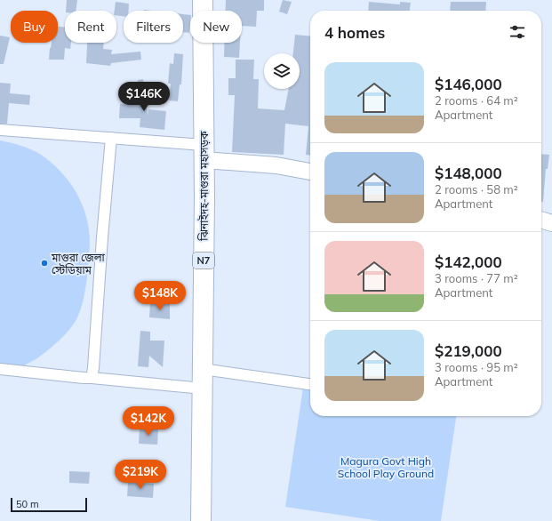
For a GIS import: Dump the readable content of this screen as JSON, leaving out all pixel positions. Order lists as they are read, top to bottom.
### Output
{
  "streets": {
    "highway": ["ঝিনাইদহ-মাগুরা মহাসড়ক", "N7"]
  },
  "parks": ["Magura Govt High School Play Ground"],
  "places": ["মাগুরা জেলা স্টেডিয়াম"],
  "scale_bar": "50 m",
  "page": {
    "chip": [
      "Buy",
      "Rent",
      "Filters",
      "New"
    ],
    "heading": "4 homes",
    "list": [
      {
        "name": "$146,000",
        "note": "2 rooms · 64 m² · Apartment"
      },
      {
        "name": "$148,000",
        "note": "2 rooms · 58 m² · Apartment"
      },
      {
        "name": "$142,000",
        "note": "3 rooms · 77 m² · Apartment"
      },
      {
        "name": "$219,000",
        "note": "3 rooms · 95 m² · Apartment"
      }
    ],
    "price": [
      "$146K",
      "$148K",
      "$142K",
      "$219K"
    ],
    "scale": "50 m"
  }
}
